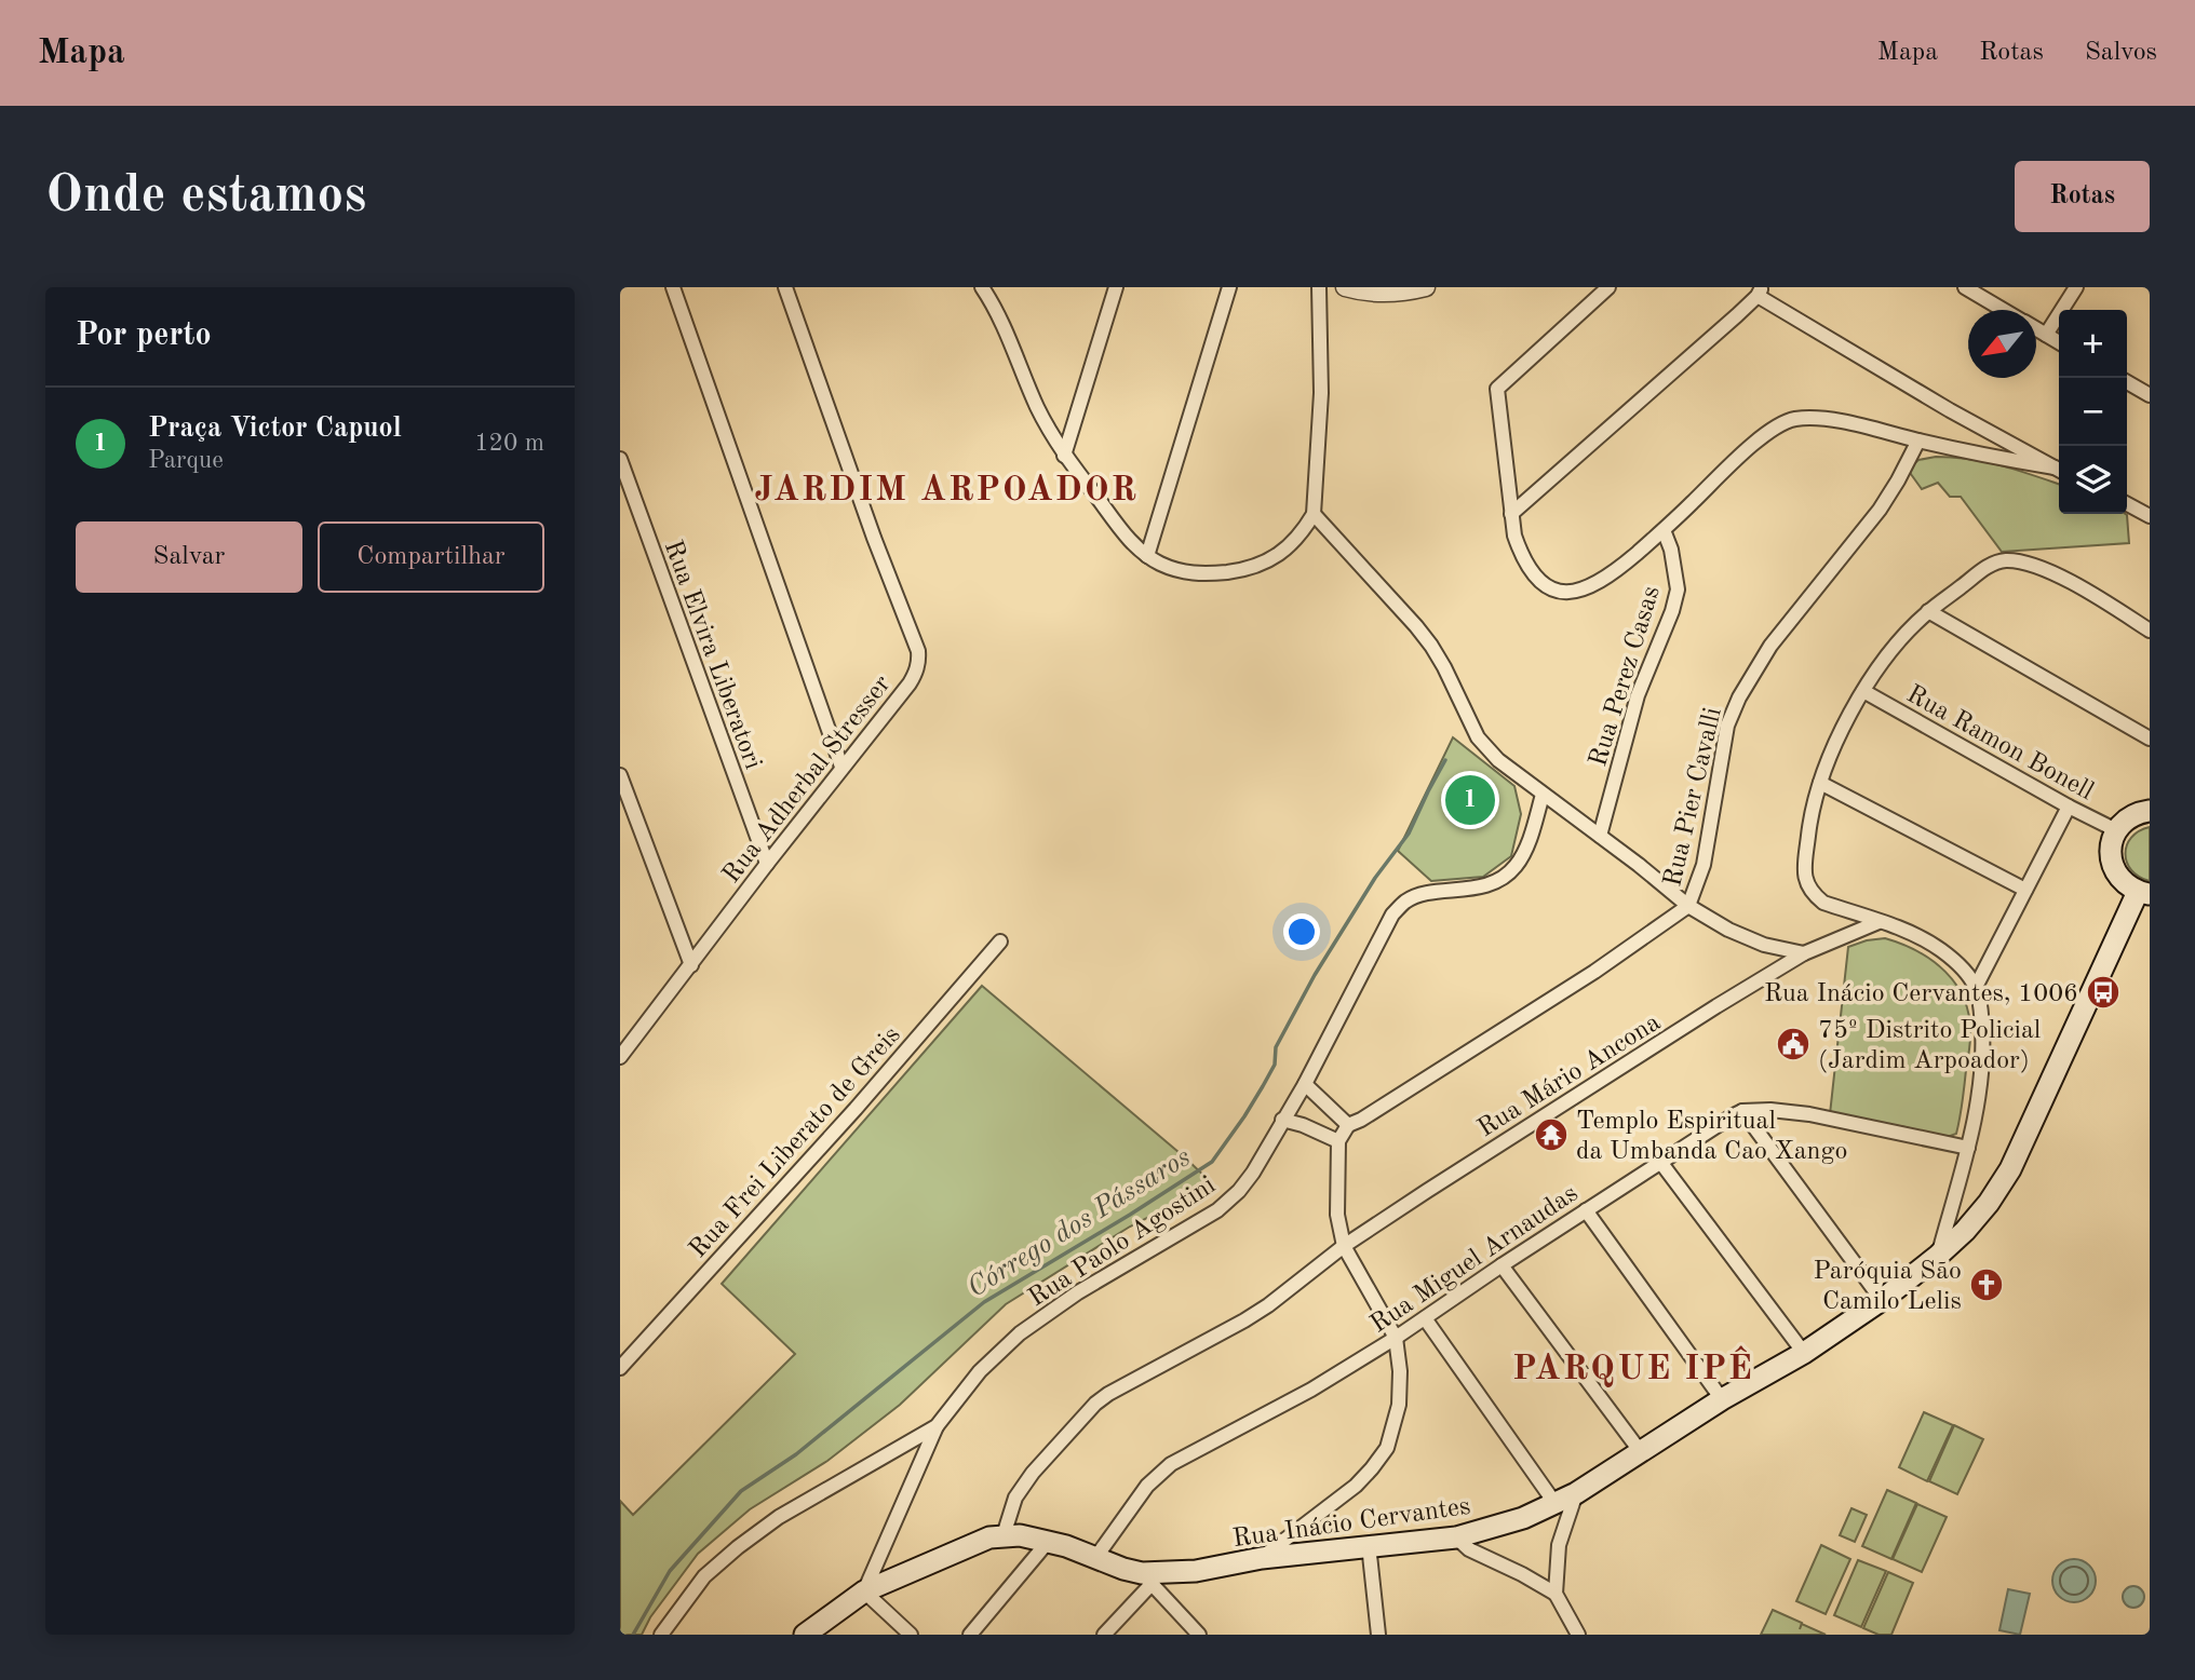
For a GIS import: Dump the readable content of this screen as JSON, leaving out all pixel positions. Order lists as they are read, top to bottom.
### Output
{
  "streets": {
    "main road": ["Rua Inácio Cervantes"],
    "street": [
      "Rua Elvira Liberatori",
      "Rua Perez Casas",
      "Rua Ramon Bonell",
      "Rua Adherbal Stresser",
      "Rua Pier Cavalli",
      "Rua Mário Ancona",
      "Rua Frei Liberato de Greis",
      "Rua Paolo Agostini",
      "Rua Miguel Arnaudas"
    ]
  },
  "crossings": [
    ["Rua Elvira Liberatori", "Rua Adherbal Stresser"],
    ["Rua Mário Ancona", "Rua Inácio Cervantes"],
    ["Rua Miguel Arnaudas", "Rua Inácio Cervantes"]
  ],
  "districts": ["JARDIM ARPOADOR", "PARQUE IPÊ"],
  "water": ["Córrego dos Pássaros"],
  "places": {
    "bus stop": ["Rua Inácio Cervantes, 1006"],
    "public building": ["75º Distrito Policial (Jardim Arpoador)"],
    "temple": ["Templo Espiritual da Umbanda Cao Xango"],
    "church": ["Paróquia São Camilo Lelis"]
  },
  "north": "bottom left",
  "page": {
    "header": "Mapa",
    "nav": ["Mapa", "Rotas", "Salvos"],
    "buttons": [
      "Rotas",
      ["Salvar", "Compartilhar"]
    ],
    "title": "Onde estamos",
    "heading": "Por perto",
    "map_buttons": ["+", "−"],
    "list": [
      {
        "mark": "1",
        "name": "Praça Victor Capuol",
        "note": "Parque",
        "value": "120 m"
      }
    ],
    "pins": "1"
  }
}
